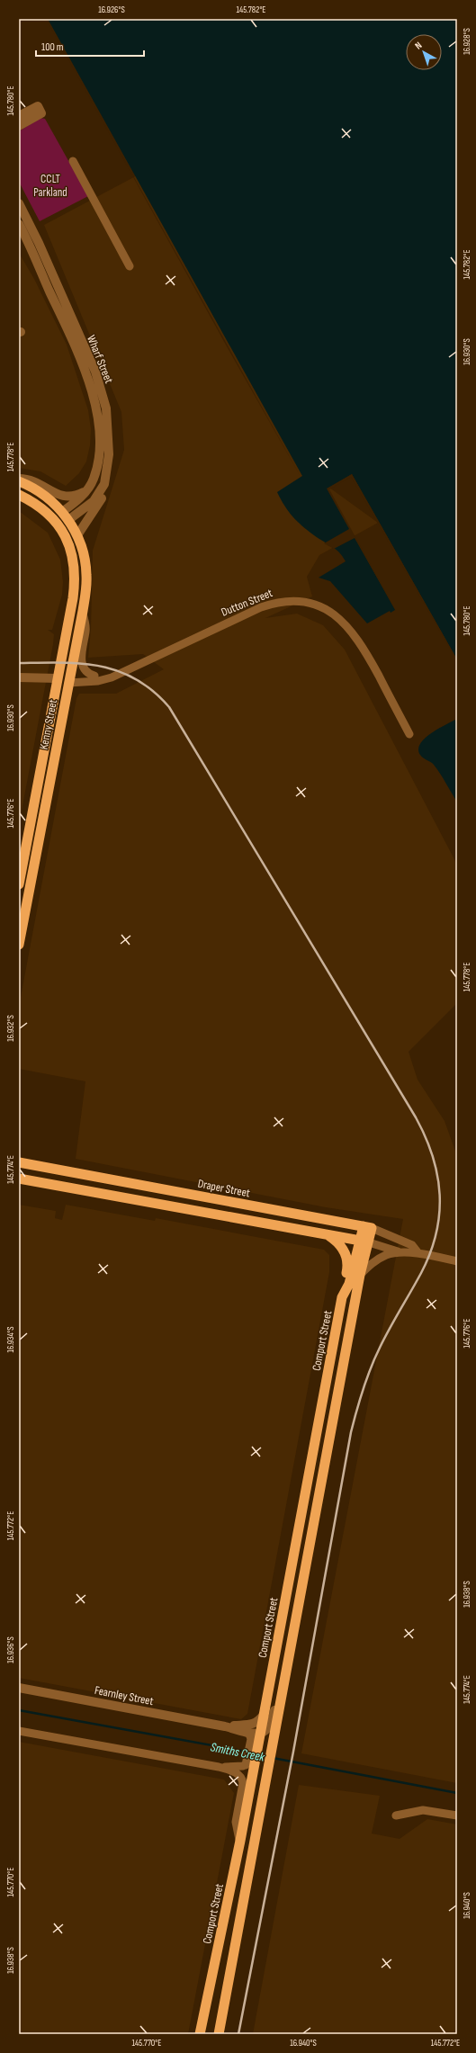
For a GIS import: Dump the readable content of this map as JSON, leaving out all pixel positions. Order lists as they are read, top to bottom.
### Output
{
  "streets": {
    "highway": [
      "Dutton Street",
      "Kenny Street",
      "Draper Street",
      "Comport Street"
    ],
    "street": ["Wharf Street", "Fearnley Street"]
  },
  "crossings": [
    ["Wharf Street", "Kenny Street"],
    ["Dutton Street", "Kenny Street"],
    ["Draper Street", "Comport Street"],
    ["Comport Street", "Fearnley Street"]
  ],
  "water": ["Smiths Creek"],
  "parks": ["CCLT Parkland"],
  "scale_bar": "100 m",
  "north": "top left",
  "coordinates": [
    "16.926°S",
    "145.782°E",
    "16.928°S",
    "145.780°E",
    "16.930°S",
    "145.778°E",
    "145.776°E",
    "16.932°S",
    "145.774°E",
    "16.934°S",
    "145.772°E",
    "16.938°S",
    "16.936°S",
    "145.770°E",
    "16.940°S"
  ]
}
